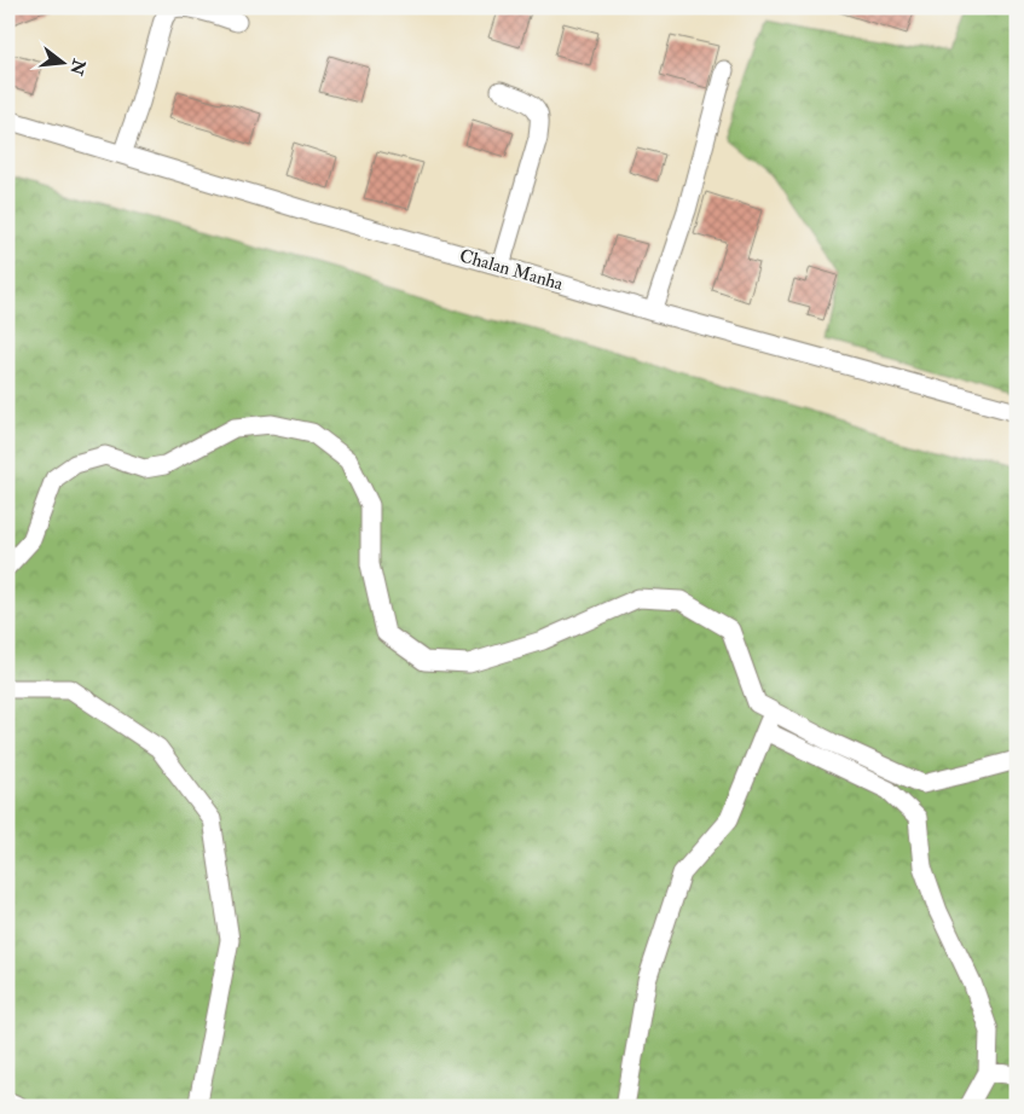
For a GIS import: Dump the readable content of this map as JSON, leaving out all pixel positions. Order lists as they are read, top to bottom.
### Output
{
  "streets": {
    "street": ["Chalan Manha"]
  },
  "north": "right"
}
